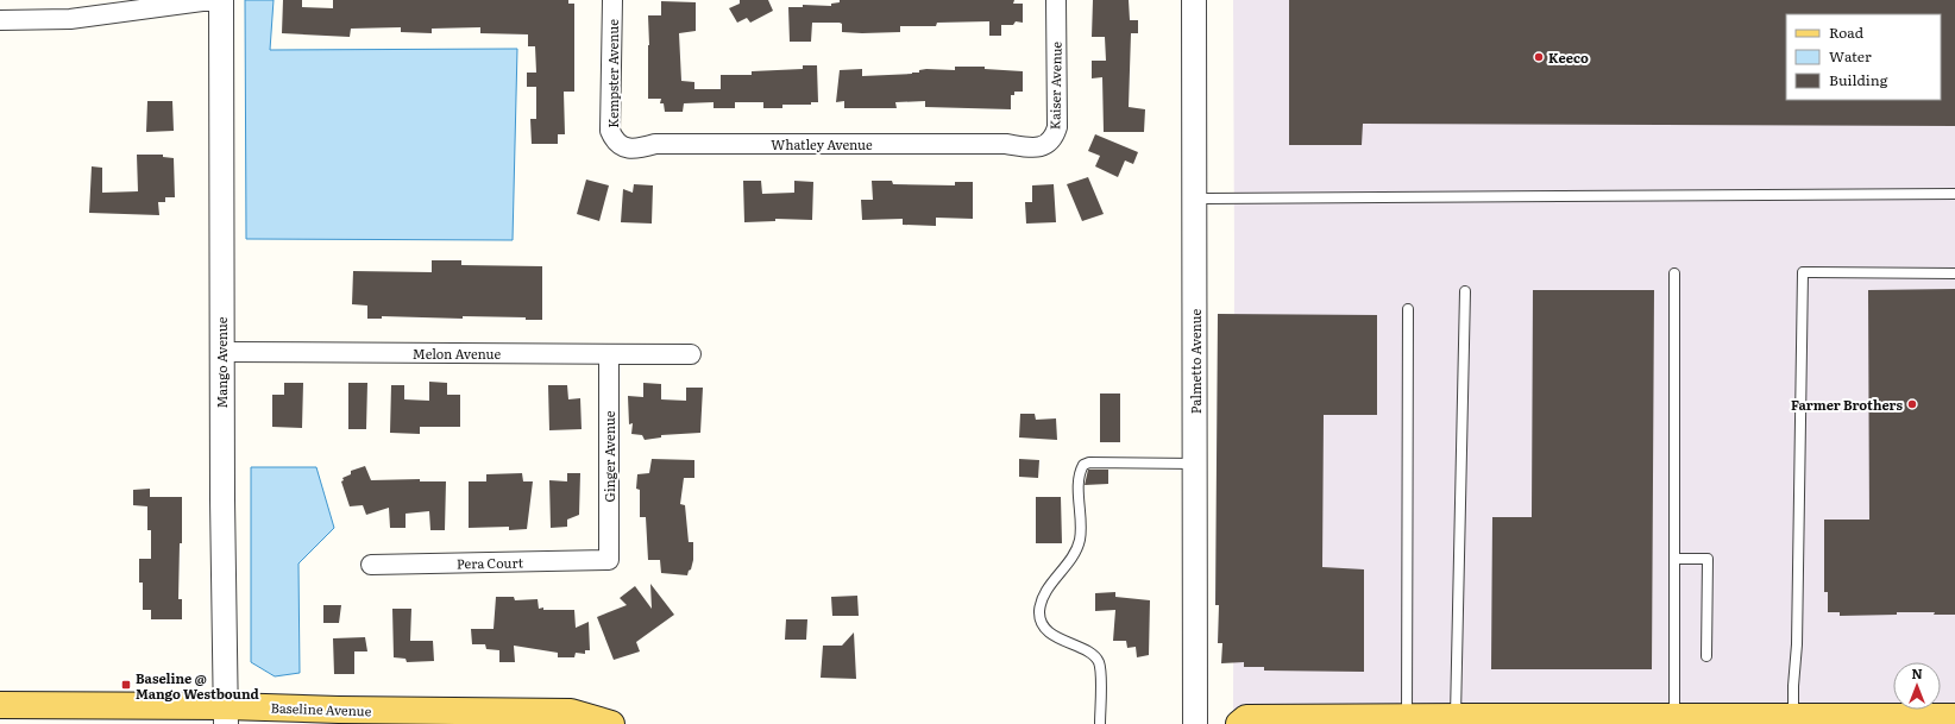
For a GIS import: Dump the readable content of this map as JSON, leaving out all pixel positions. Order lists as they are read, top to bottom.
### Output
{
  "streets": {
    "main road": ["Baseline Avenue"],
    "street": [
      "Kempster Avenue",
      "Kaiser Avenue",
      "Whatley Avenue",
      "Melon Avenue",
      "Palmetto Avenue",
      "Mango Avenue",
      "Ginger Avenue",
      "Pera Court"
    ]
  },
  "crossings": [
    ["Kempster Avenue", "Whatley Avenue"],
    ["Kaiser Avenue", "Whatley Avenue"],
    ["Melon Avenue", "Mango Avenue"],
    ["Melon Avenue", "Ginger Avenue"],
    ["Mango Avenue", "Baseline Avenue"],
    ["Ginger Avenue", "Pera Court"]
  ],
  "places": {
    "other": ["Keeco", "Farmer Brothers"],
    "transit": ["Baseline @ Mango Westbound"]
  },
  "legend": ["Road", "Water", "Building"],
  "north": "top"
}
